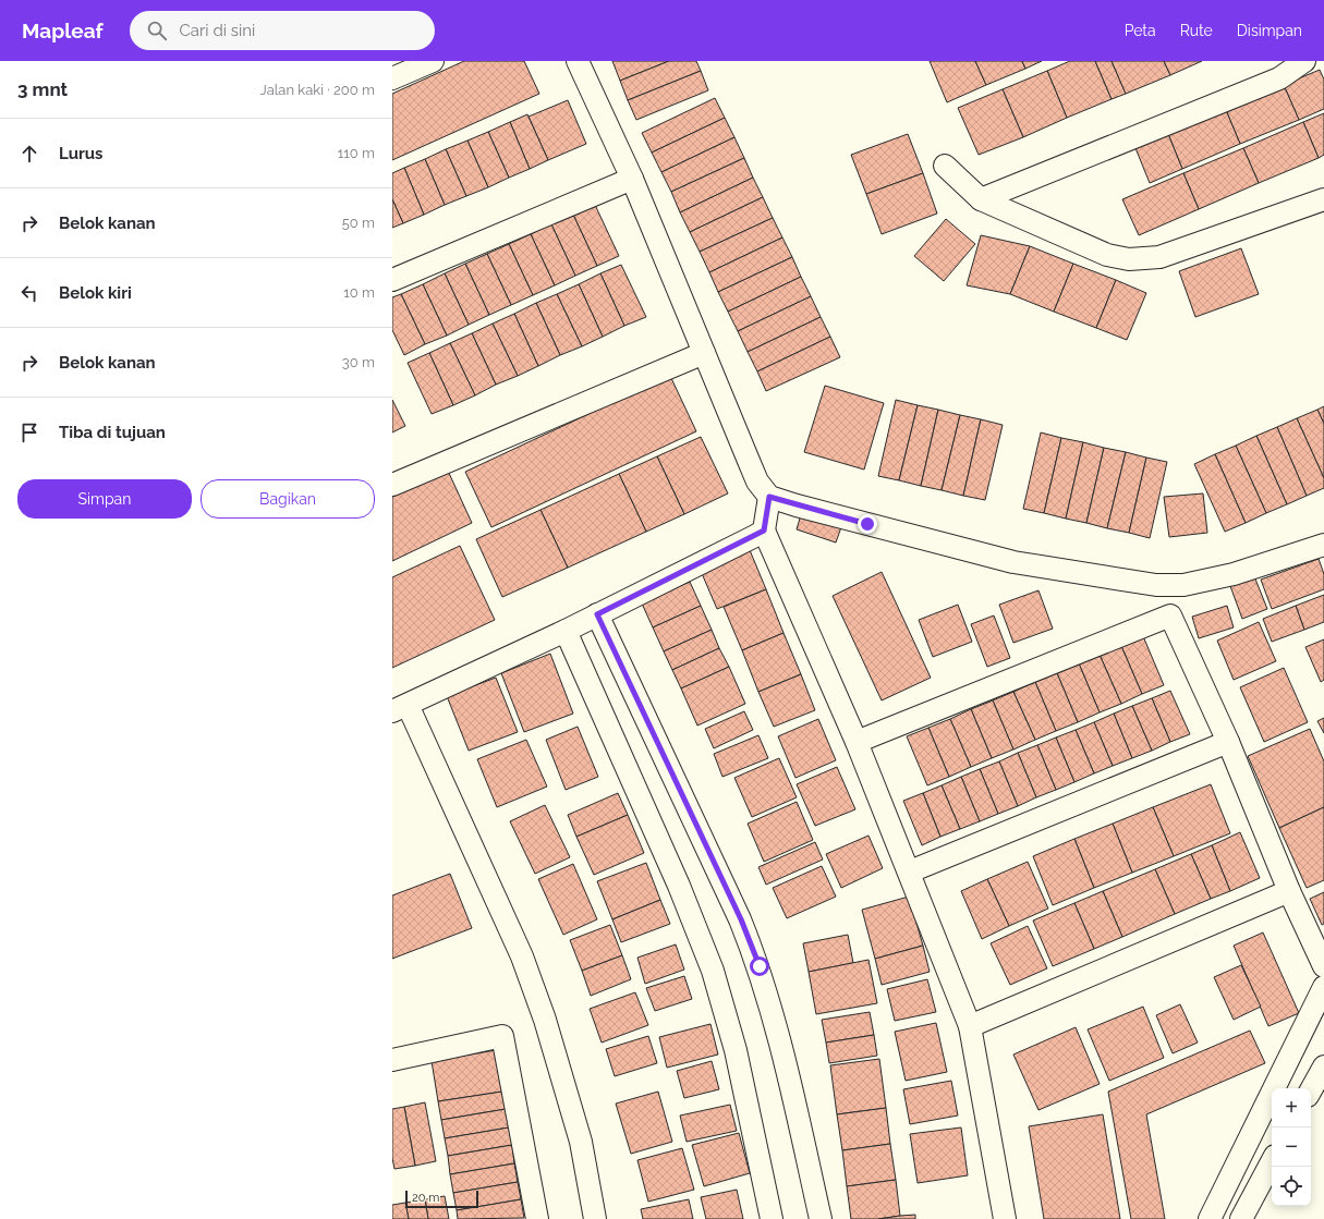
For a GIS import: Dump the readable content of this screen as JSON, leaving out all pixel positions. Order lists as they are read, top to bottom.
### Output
{
  "scale_bar": "20 m",
  "page": {
    "header": "Mapleaf",
    "search": "Cari di sini",
    "nav": ["Peta", "Rute", "Disimpan"],
    "heading": ["3 mnt", "Jalan kaki · 200 m"],
    "list": [
      ["Lurus", "110 m"],
      ["Belok kanan", "50 m"],
      ["Belok kiri", "10 m"],
      ["Belok kanan", "30 m"],
      "Tiba di tujuan"
    ],
    "buttons": ["Simpan", "Bagikan"],
    "map_buttons": ["+", "−"],
    "scale": "20 m"
  }
}
